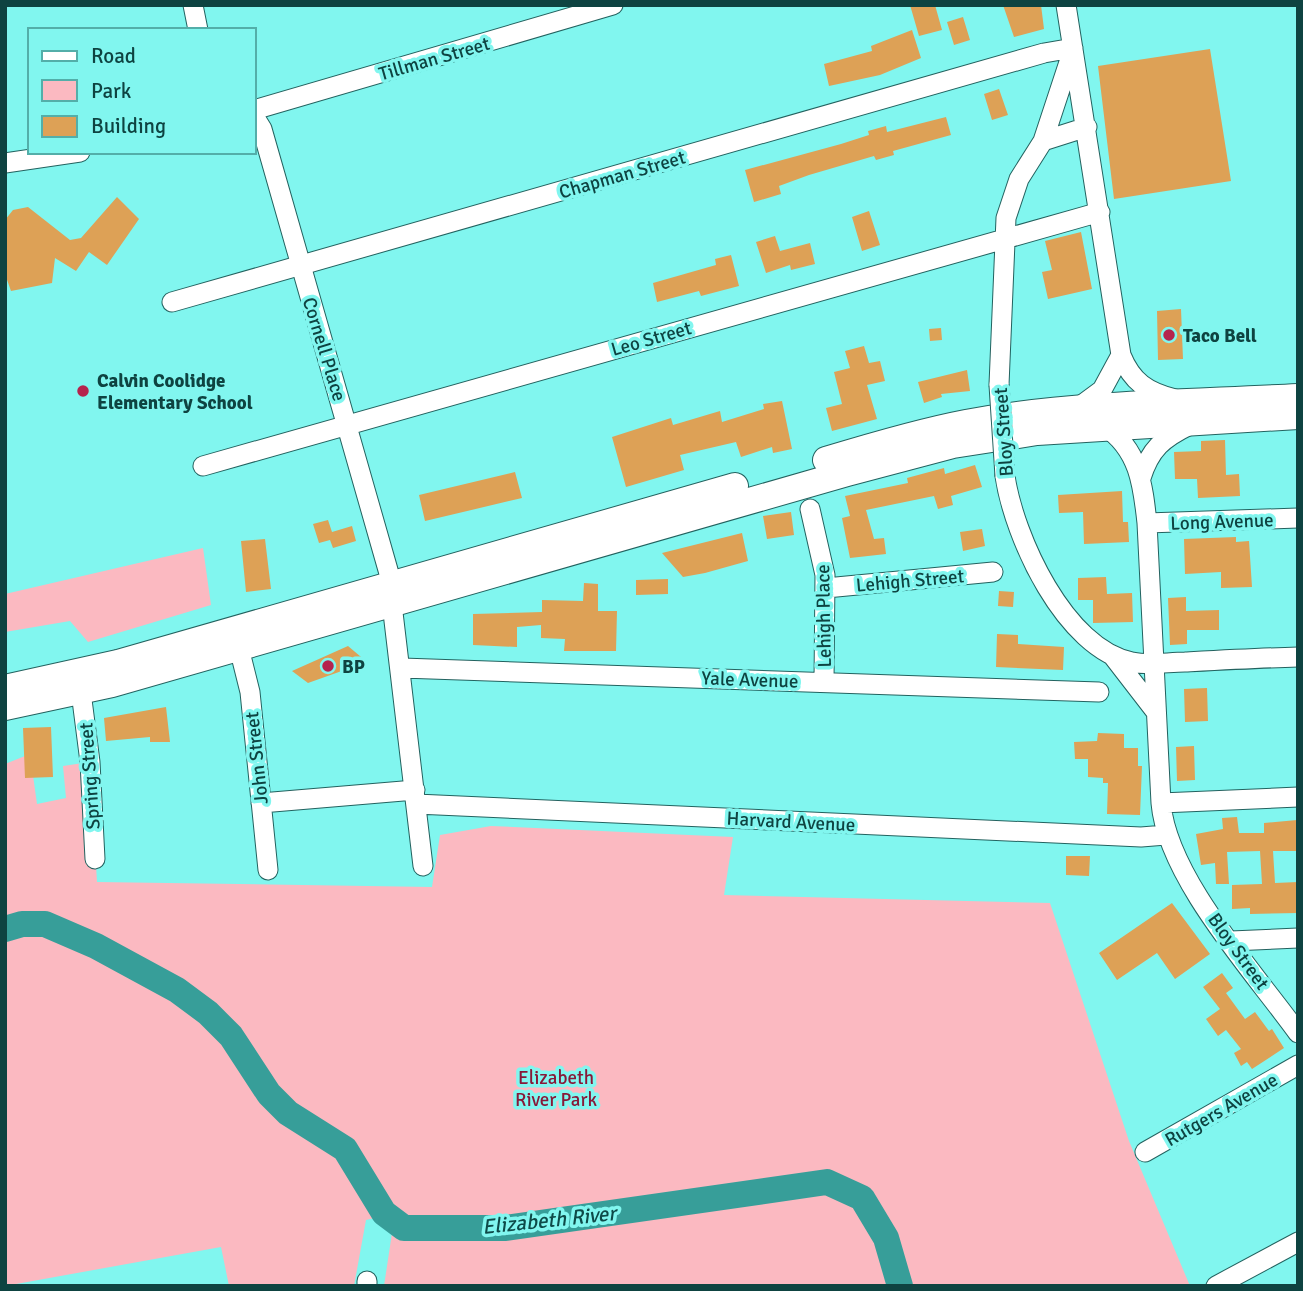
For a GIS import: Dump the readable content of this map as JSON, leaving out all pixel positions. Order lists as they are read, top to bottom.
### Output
{
  "streets": {
    "street": [
      "Tillman Street",
      "Chapman Street",
      "Leo Street",
      "Cornell Place",
      "Bloy Street",
      "Long Avenue",
      "Lehigh Street",
      "Lehigh Place",
      "Yale Avenue",
      "John Street",
      "Spring Street",
      "Harvard Avenue",
      "Rutgers Avenue"
    ]
  },
  "crossings": [
    ["Chapman Street", "Cornell Place"],
    ["Chapman Street", "Bloy Street"],
    ["Leo Street", "Cornell Place"],
    ["Leo Street", "Bloy Street"],
    ["Cornell Place", "Yale Avenue"],
    ["Cornell Place", "Harvard Avenue"],
    ["Bloy Street", "Long Avenue"],
    ["Bloy Street", "Harvard Avenue"],
    ["Lehigh Street", "Lehigh Place"],
    ["Lehigh Place", "Yale Avenue"],
    ["John Street", "Harvard Avenue"]
  ],
  "water": ["Elizabeth River"],
  "parks": ["Elizabeth River Park"],
  "places": ["Taco Bell", "Calvin Coolidge Elementary School", "BP"],
  "legend": ["Road", "Park", "Building"]
}
